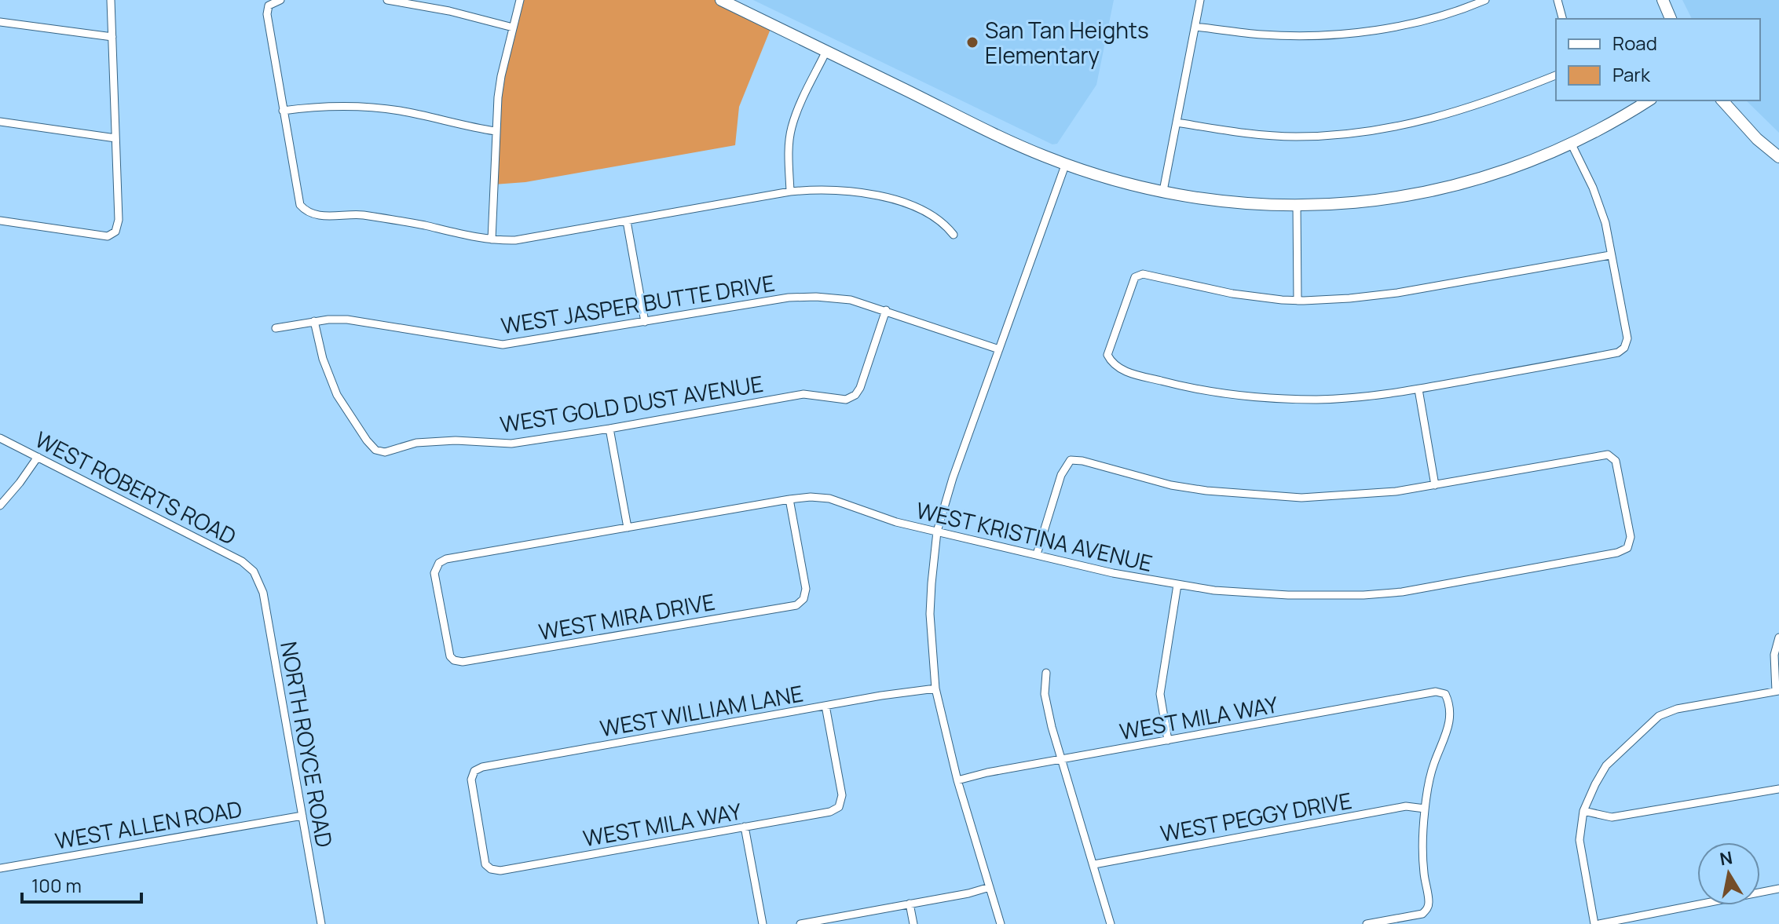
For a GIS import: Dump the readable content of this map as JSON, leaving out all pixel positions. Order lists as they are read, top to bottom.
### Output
{
  "streets": {
    "street": [
      "WEST JASPER BUTTE DRIVE",
      "WEST GOLD DUST AVENUE",
      "WEST ROBERTS ROAD",
      "WEST KRISTINA AVENUE",
      "WEST MIRA DRIVE",
      "WEST WILLIAM LANE",
      "WEST MILA WAY",
      "NORTH ROYCE ROAD",
      "WEST PEGGY DRIVE",
      "WEST ALLEN ROAD"
    ]
  },
  "crossings": [
    ["WEST JASPER BUTTE DRIVE", "WEST GOLD DUST AVENUE"],
    ["WEST ROBERTS ROAD", "NORTH ROYCE ROAD"],
    ["WEST KRISTINA AVENUE", "WEST MIRA DRIVE"],
    ["WEST WILLIAM LANE", "WEST MILA WAY"],
    ["WEST MILA WAY", "WEST PEGGY DRIVE"],
    ["NORTH ROYCE ROAD", "WEST ALLEN ROAD"]
  ],
  "places": ["San Tan Heights Elementary"],
  "legend": ["Road", "Park"],
  "scale_bar": "100 m",
  "north": "top"
}
